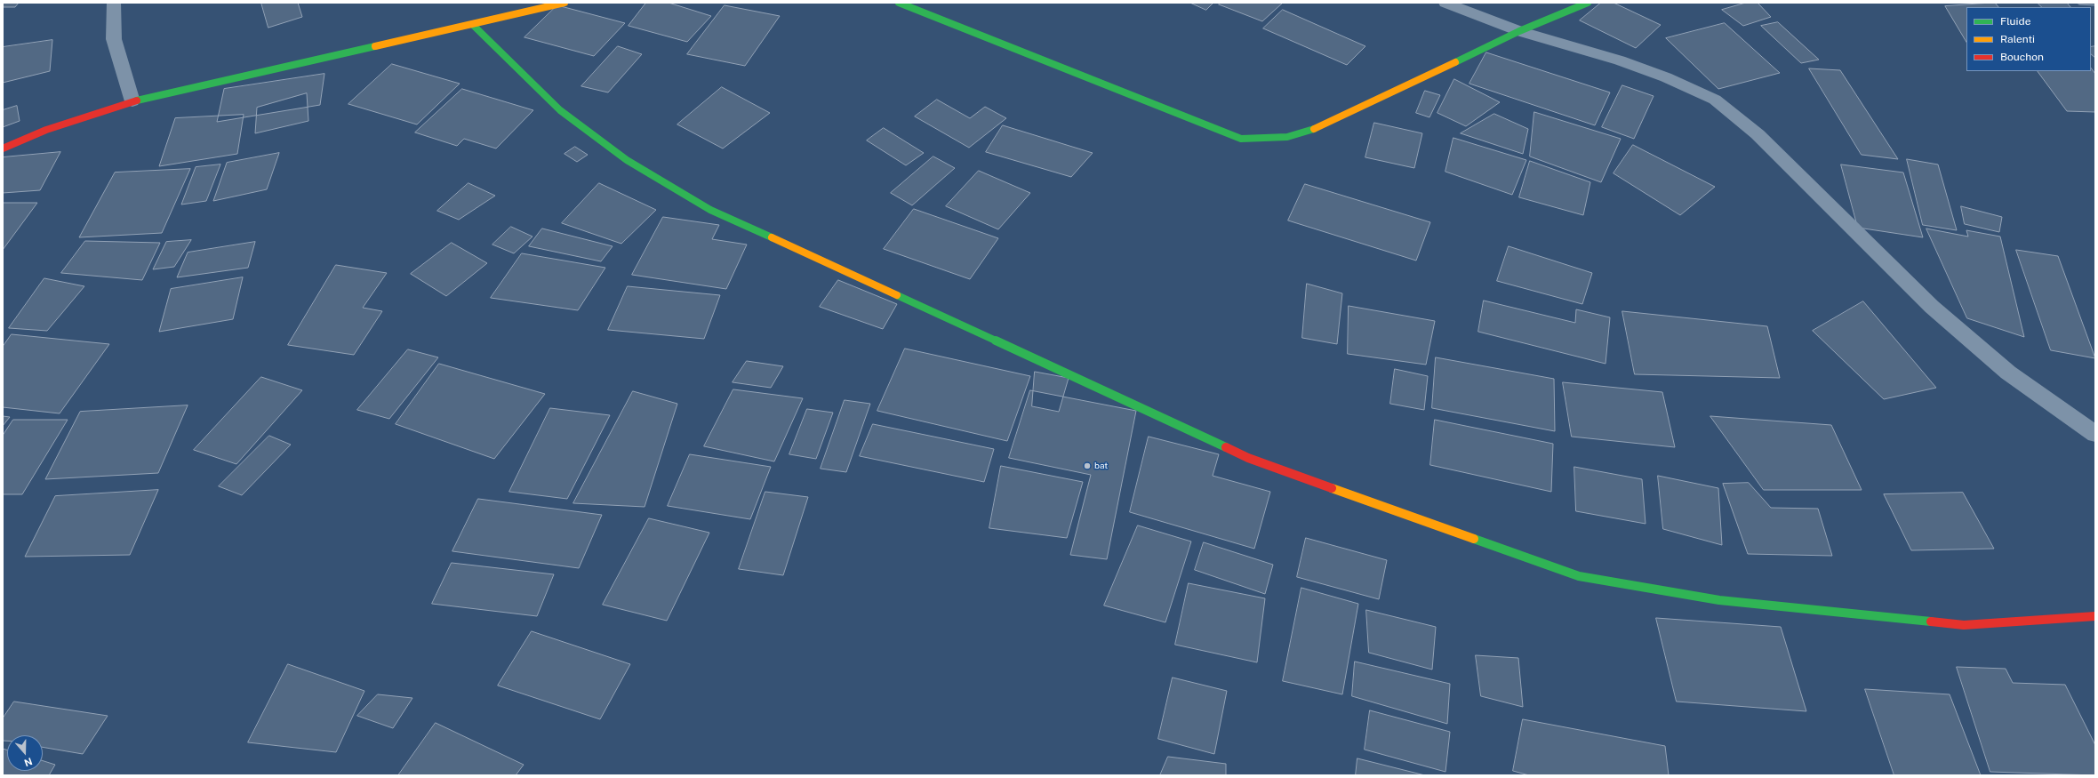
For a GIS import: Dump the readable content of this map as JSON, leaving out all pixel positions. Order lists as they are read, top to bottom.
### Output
{
  "places": ["bat"],
  "legend": ["Fluide", "Ralenti", "Bouchon"],
  "north": "bottom"
}
